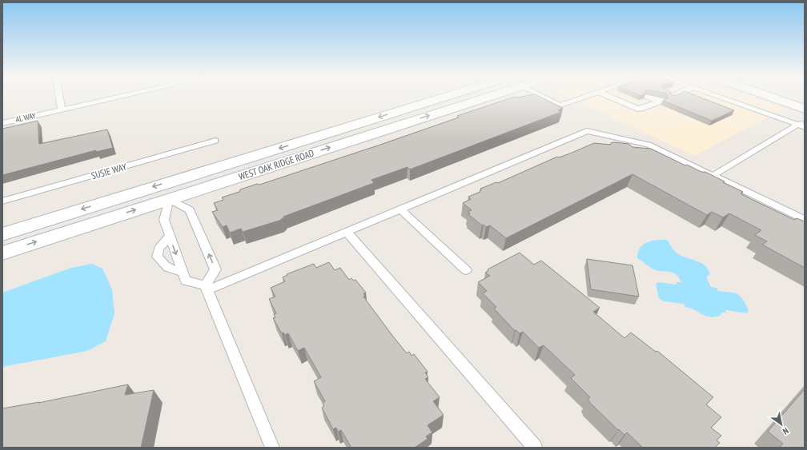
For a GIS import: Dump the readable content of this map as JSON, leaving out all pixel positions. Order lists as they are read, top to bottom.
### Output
{
  "streets": {
    "street": ["WEST OAK RIDGE ROAD"],
    "lane": ["AL WAY", "SUSIE WAY"]
  },
  "north": "bottom right"
}
